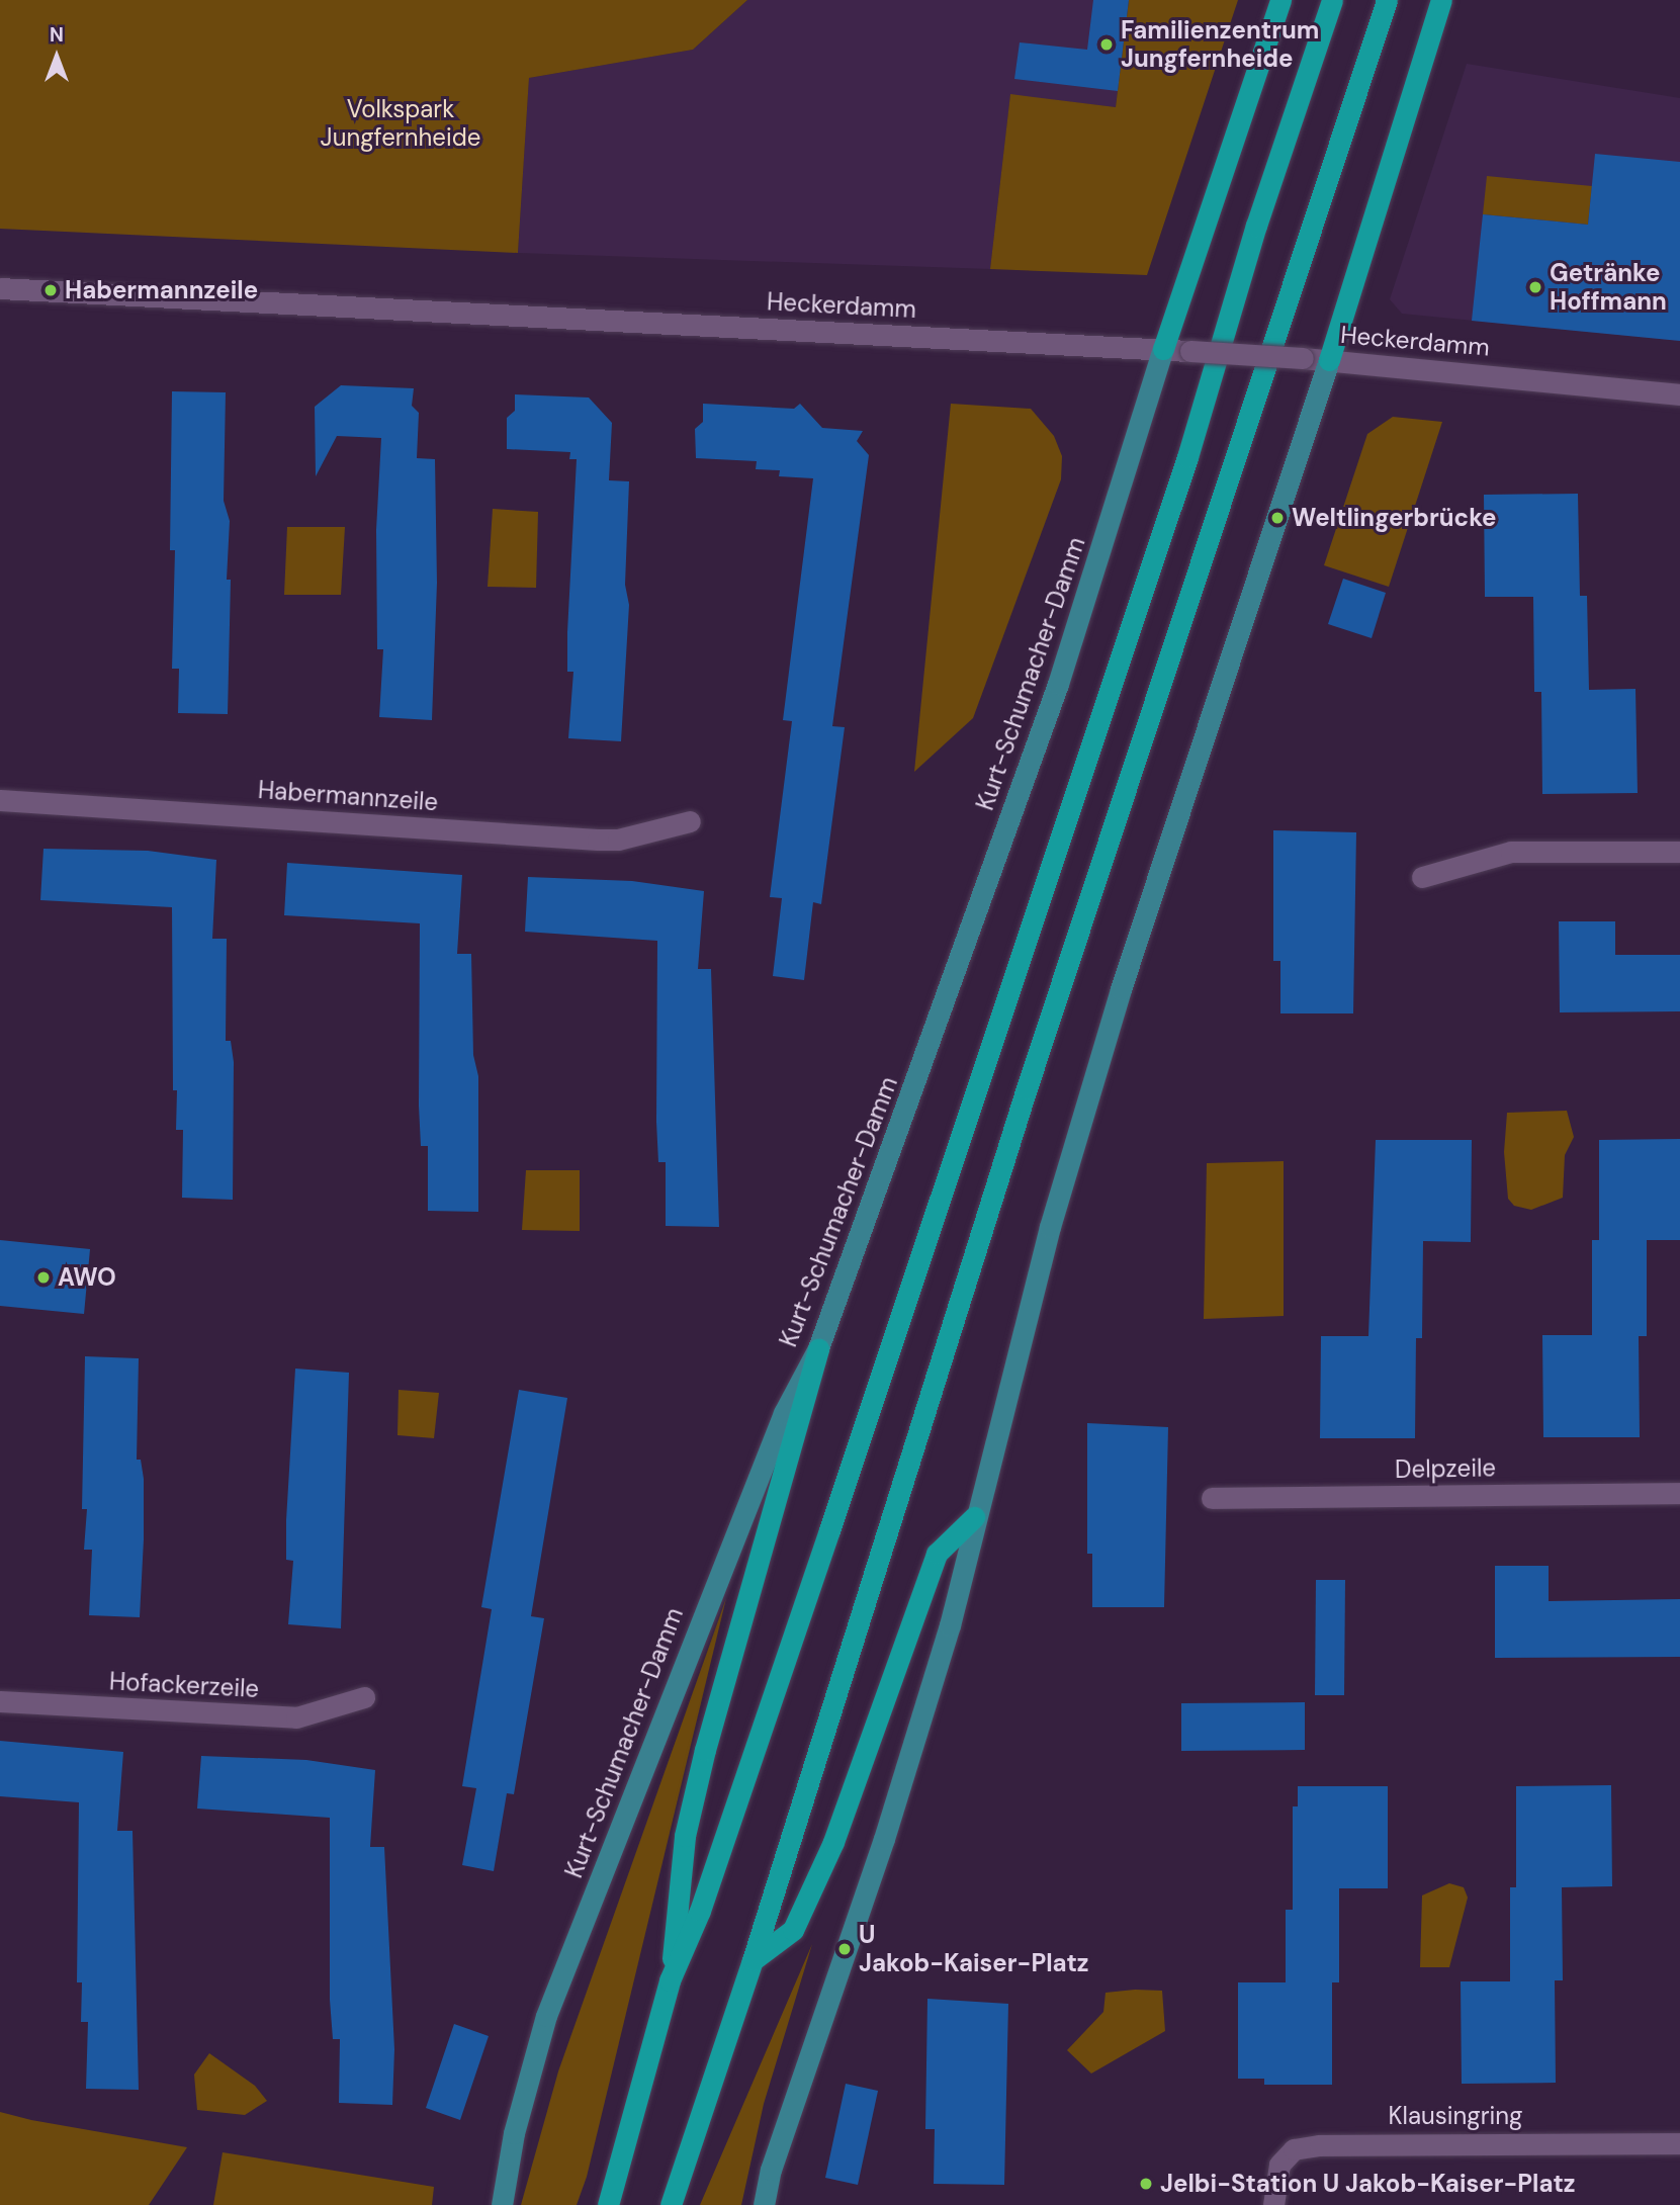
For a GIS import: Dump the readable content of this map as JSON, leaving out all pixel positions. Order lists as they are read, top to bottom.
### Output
{
  "streets": {
    "main road": ["Kurt-Schumacher-Damm"],
    "street": [
      "Heckerdamm",
      "Habermannzeile",
      "Delpzeile",
      "Hofackerzeile",
      "Klausingring"
    ]
  },
  "crossings": [
    ["Heckerdamm", "Kurt-Schumacher-Damm"]
  ],
  "parks": ["Volkspark Jungfernheide"],
  "places": [
    "Familienzentrum Jungfernheide",
    "Getränke Hoffmann",
    "Habermannzeile",
    "Weltlingerbrücke",
    "AWO",
    "U Jakob-Kaiser-Platz",
    "Jelbi-Station U Jakob-Kaiser-Platz"
  ],
  "north": "top"
}
